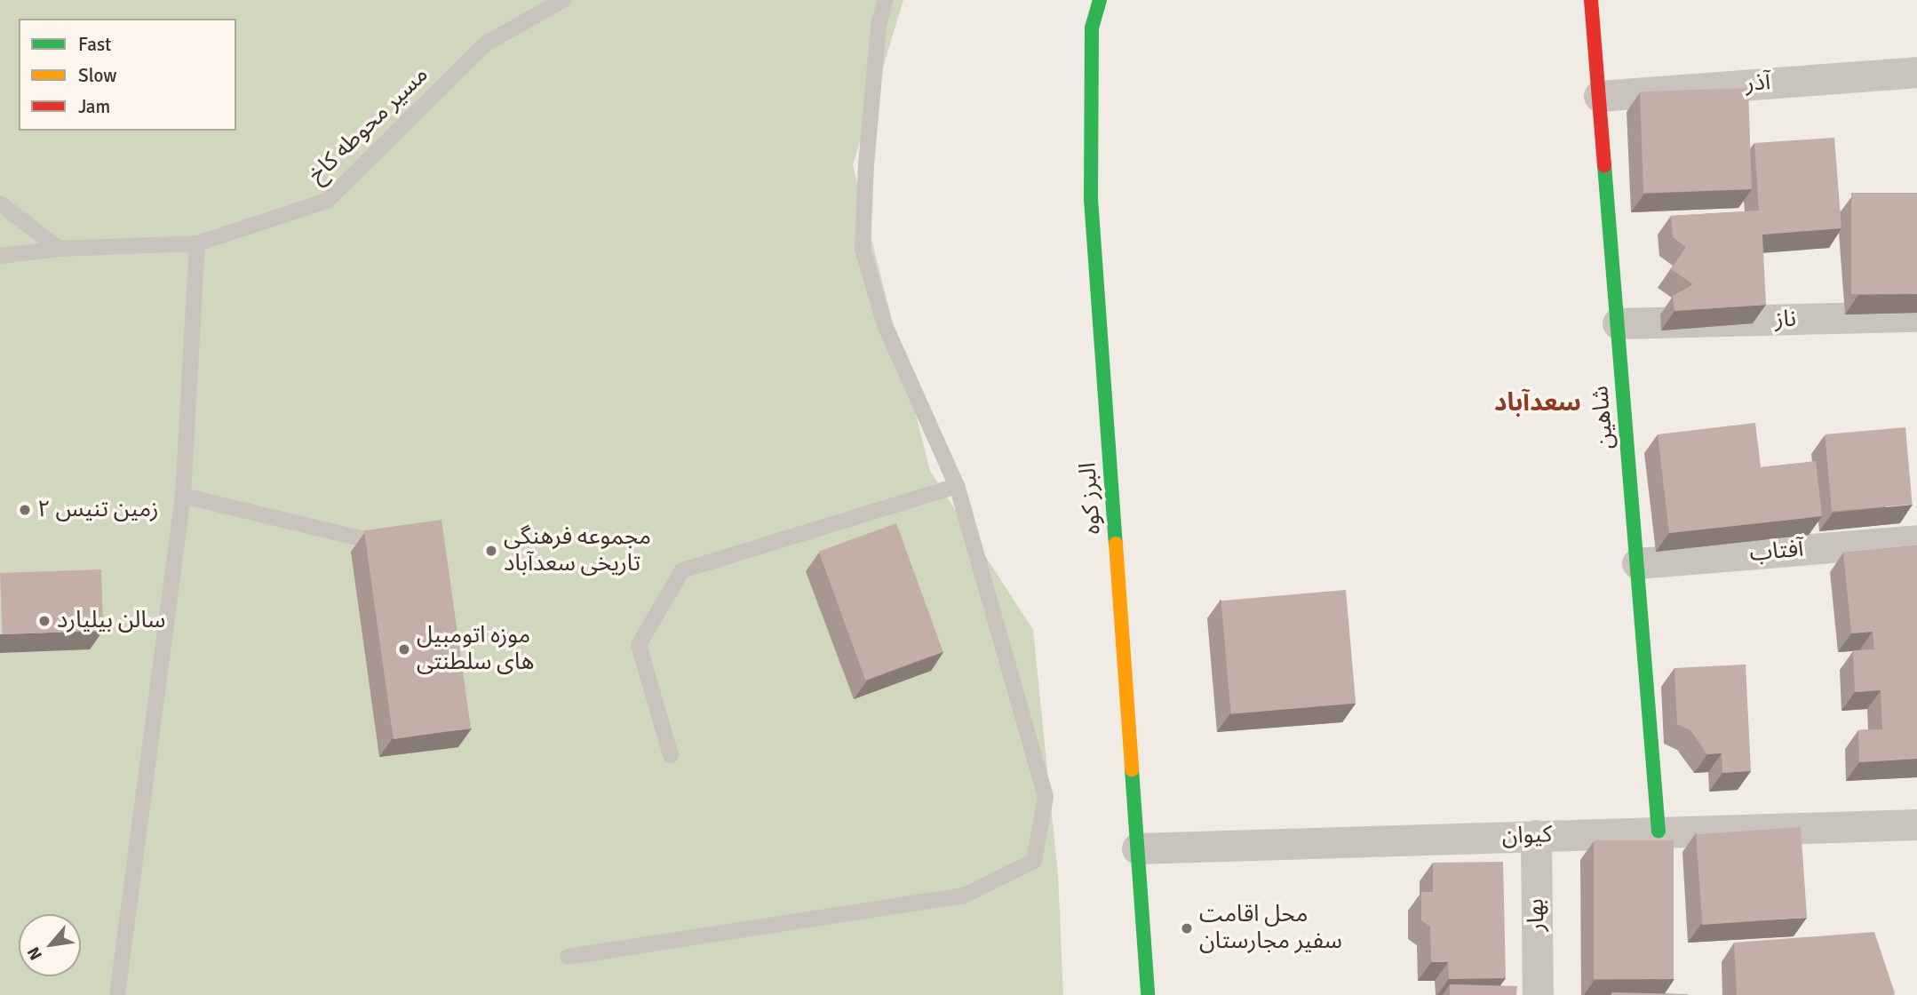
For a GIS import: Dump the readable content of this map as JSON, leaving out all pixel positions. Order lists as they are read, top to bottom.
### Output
{
  "streets": {
    "street": [
      "آذر",
      "ناز",
      "شاهین",
      "البرز کوه",
      "آفتاب",
      "کیوان",
      "بهار"
    ],
    "lane": ["مسیر محوطه کاخ"]
  },
  "crossings": [
    ["آذر", "شاهین"],
    ["ناز", "شاهین"],
    ["شاهین", "آفتاب"],
    ["شاهین", "کیوان"],
    ["البرز کوه", "کیوان"],
    ["کیوان", "بهار"]
  ],
  "districts": ["سعدآباد"],
  "places": [
    "زمین تنیس ۲",
    "مجموعه فرهنگی تاریخی سعدآباد",
    "سالن بیلیارد",
    "موزه اتومبیل های سلطنتی",
    "محل اقامت سفیر مجارستان"
  ],
  "legend": ["Fast", "Slow", "Jam"],
  "north": "bottom left"
}
